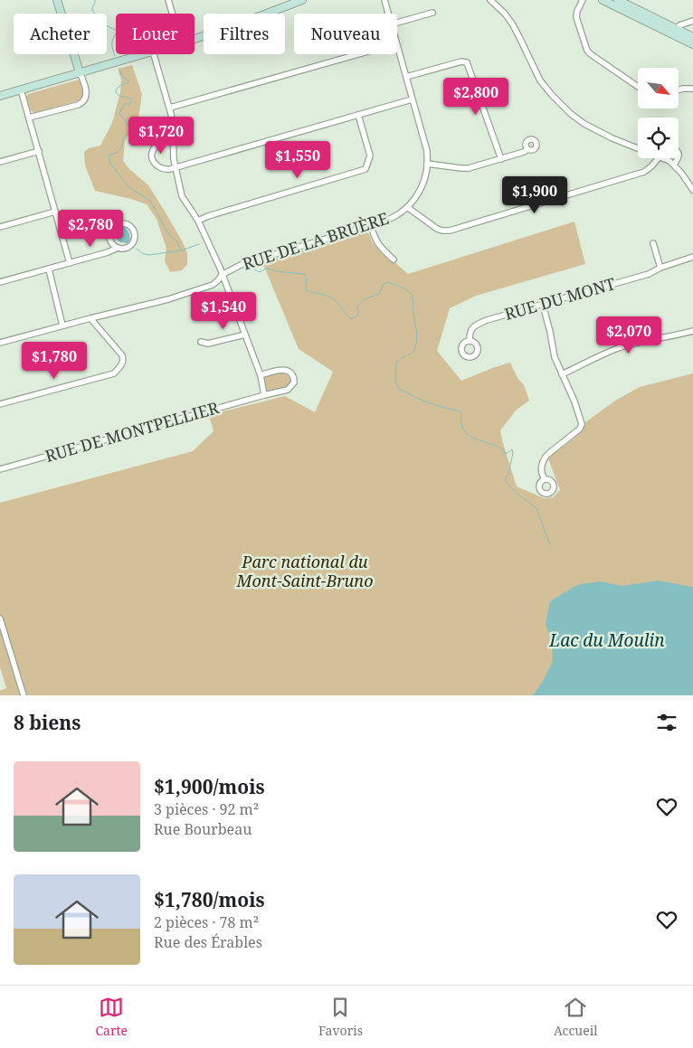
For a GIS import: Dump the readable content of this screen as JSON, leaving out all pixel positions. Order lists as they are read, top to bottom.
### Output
{
  "streets": {
    "street": ["RUE DE LA BRUÈRE", "RUE DU MONT", "RUE DE MONTPELLIER"]
  },
  "water": ["Lac du Moulin"],
  "parks": ["Parc national du Mont-Saint-Bruno"],
  "north": "bottom right",
  "page": {
    "chip": [
      "Acheter",
      "Louer",
      "Filtres",
      "Nouveau"
    ],
    "price": [
      "$2,800",
      "$1,720",
      "$1,550",
      "$1,900",
      "$2,780",
      "$1,540",
      "$2,070",
      "$1,780"
    ],
    "heading": "8 biens",
    "list": [
      {
        "name": "$1,900/mois",
        "note": "3 pièces · 92 m² · Rue Bourbeau"
      },
      {
        "name": "$1,780/mois",
        "note": "2 pièces · 78 m² · Rue des Érables"
      }
    ],
    "tabs": ["Carte", "Favoris", "Accueil"]
  }
}
